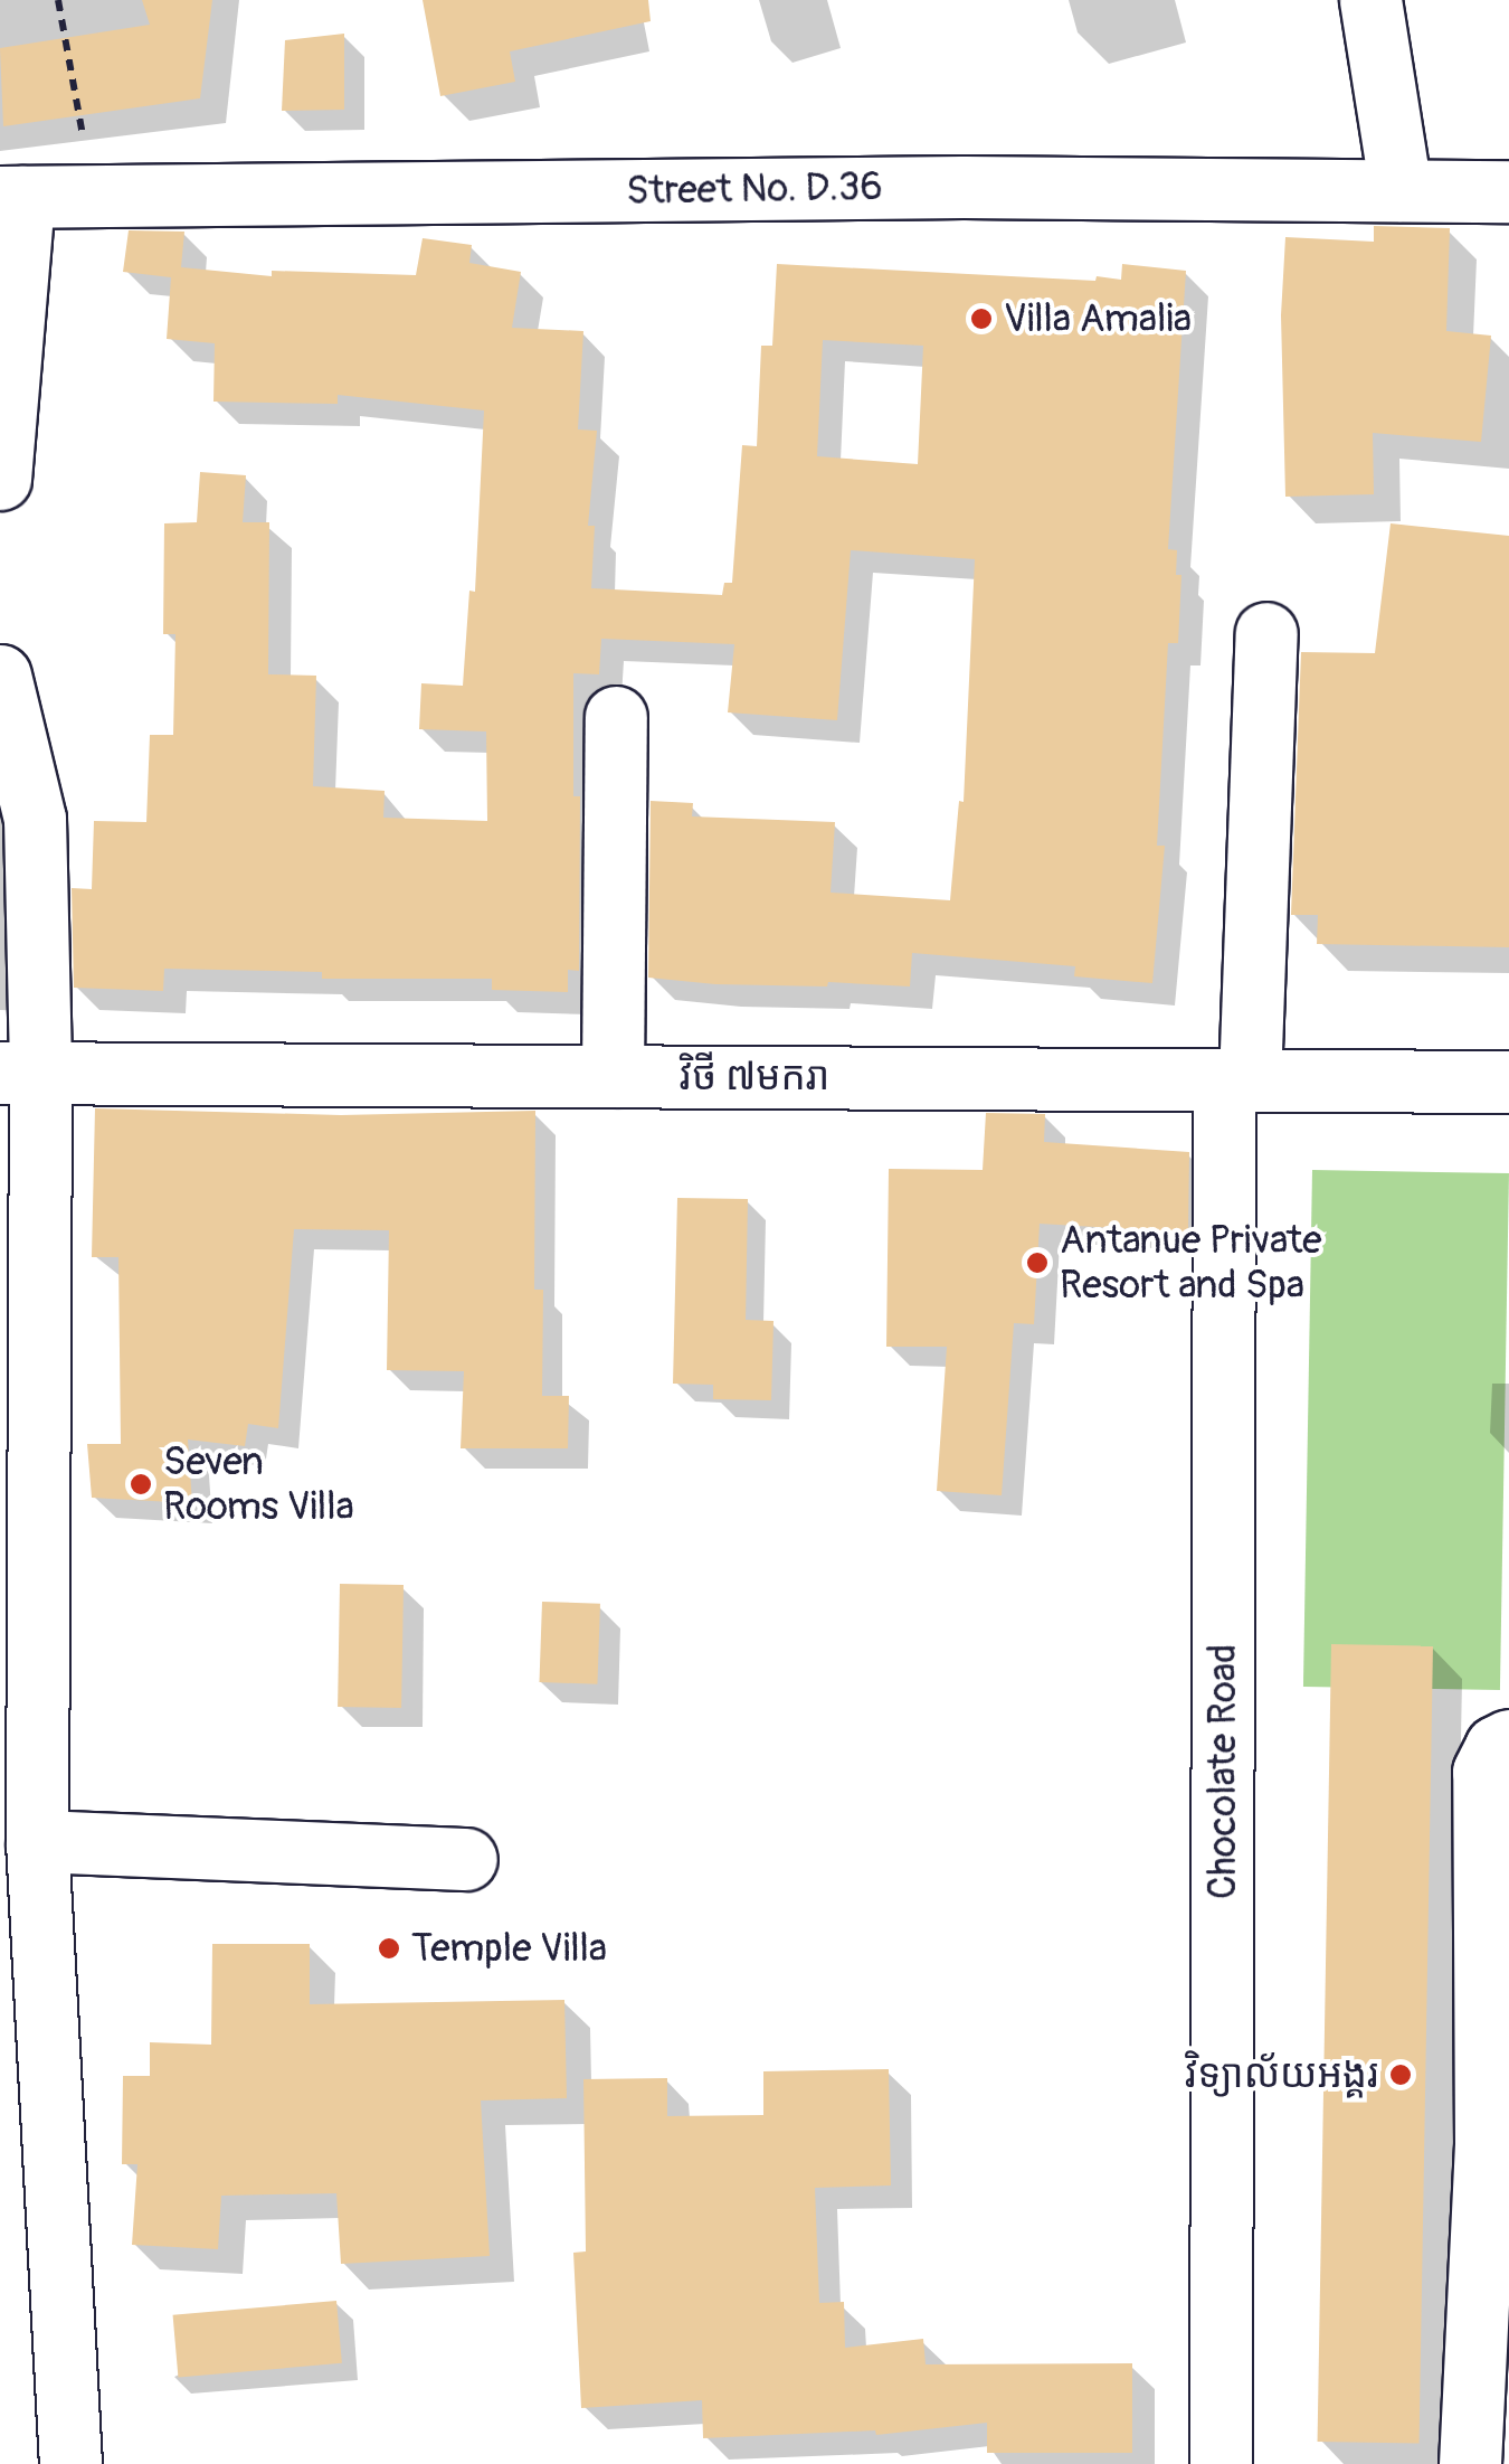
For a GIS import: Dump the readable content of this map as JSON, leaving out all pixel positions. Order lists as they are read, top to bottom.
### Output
{
  "streets": {
    "street": ["Street No. D.36", "វិថី ៧មករា", "Chocolate Road"]
  },
  "crossings": [
    ["វិថី ៧មករា", "Chocolate Road"]
  ],
  "places": [
    "Villa Amalia",
    "Antanue Private Resort and Spa",
    "Seven Rooms Villa",
    "Temple Villa",
    "វិទ្យាល័យអង្គរ"
  ]
}
